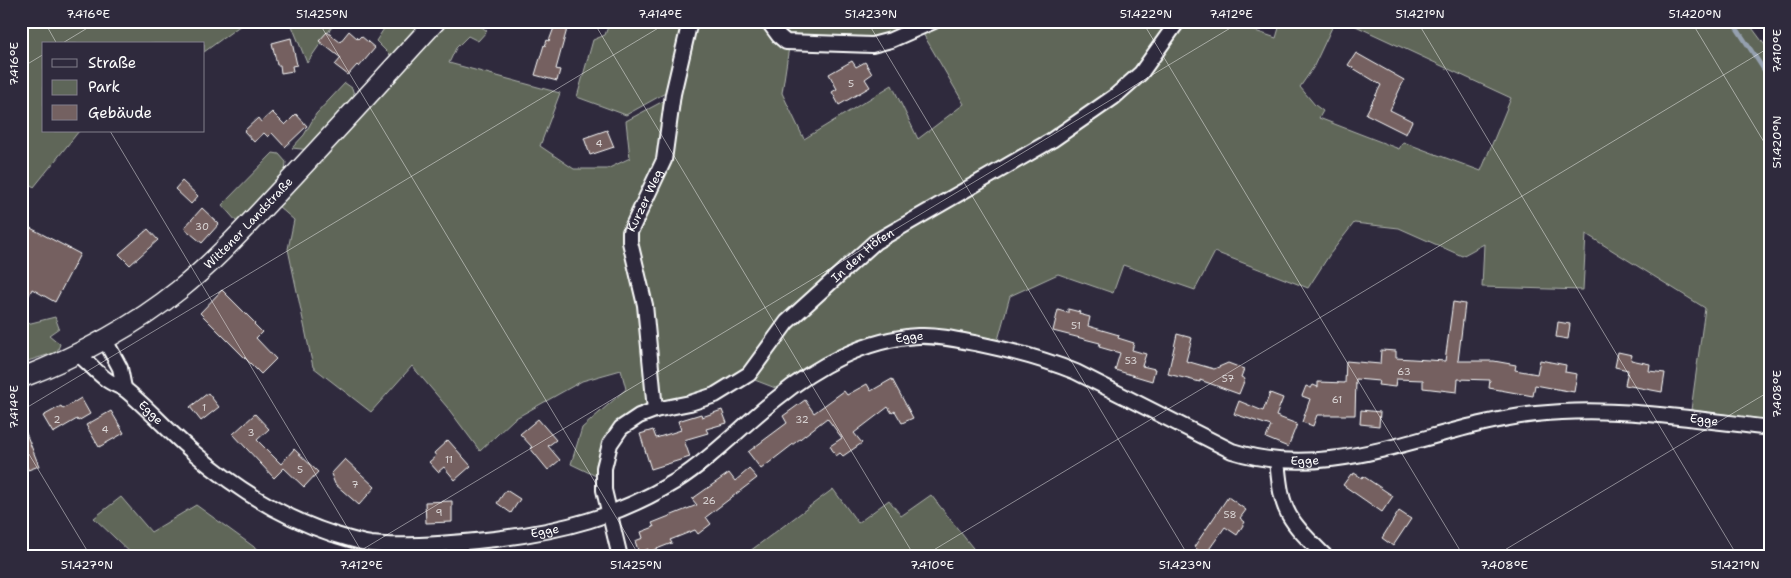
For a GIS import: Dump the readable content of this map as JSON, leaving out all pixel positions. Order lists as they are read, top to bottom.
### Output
{
  "streets": {
    "main road": ["Wittener Landstraße"],
    "street": ["Kurzer Weg", "In den Höfen", "Egge"]
  },
  "crossings": [
    ["Kurzer Weg", "In den Höfen"],
    ["Wittener Landstraße", "Egge"],
    ["In den Höfen", "Egge"]
  ],
  "house_numbers": [
    "5",
    "4",
    "30",
    "51",
    "53",
    "63",
    "57",
    "61",
    "1",
    "2",
    "32",
    "4",
    "3",
    "11",
    "5",
    "7",
    "26",
    "9",
    "58"
  ],
  "legend": ["Straße", "Park", "Gebäude"],
  "coordinates": [
    "7.416°E",
    "51.425°N",
    "7.414°E",
    "51.423°N",
    "51.422°N",
    "7.412°E",
    "51.421°N",
    "51.420°N",
    "7.410°E",
    "7.408°E",
    "51.427°N"
  ]
}
